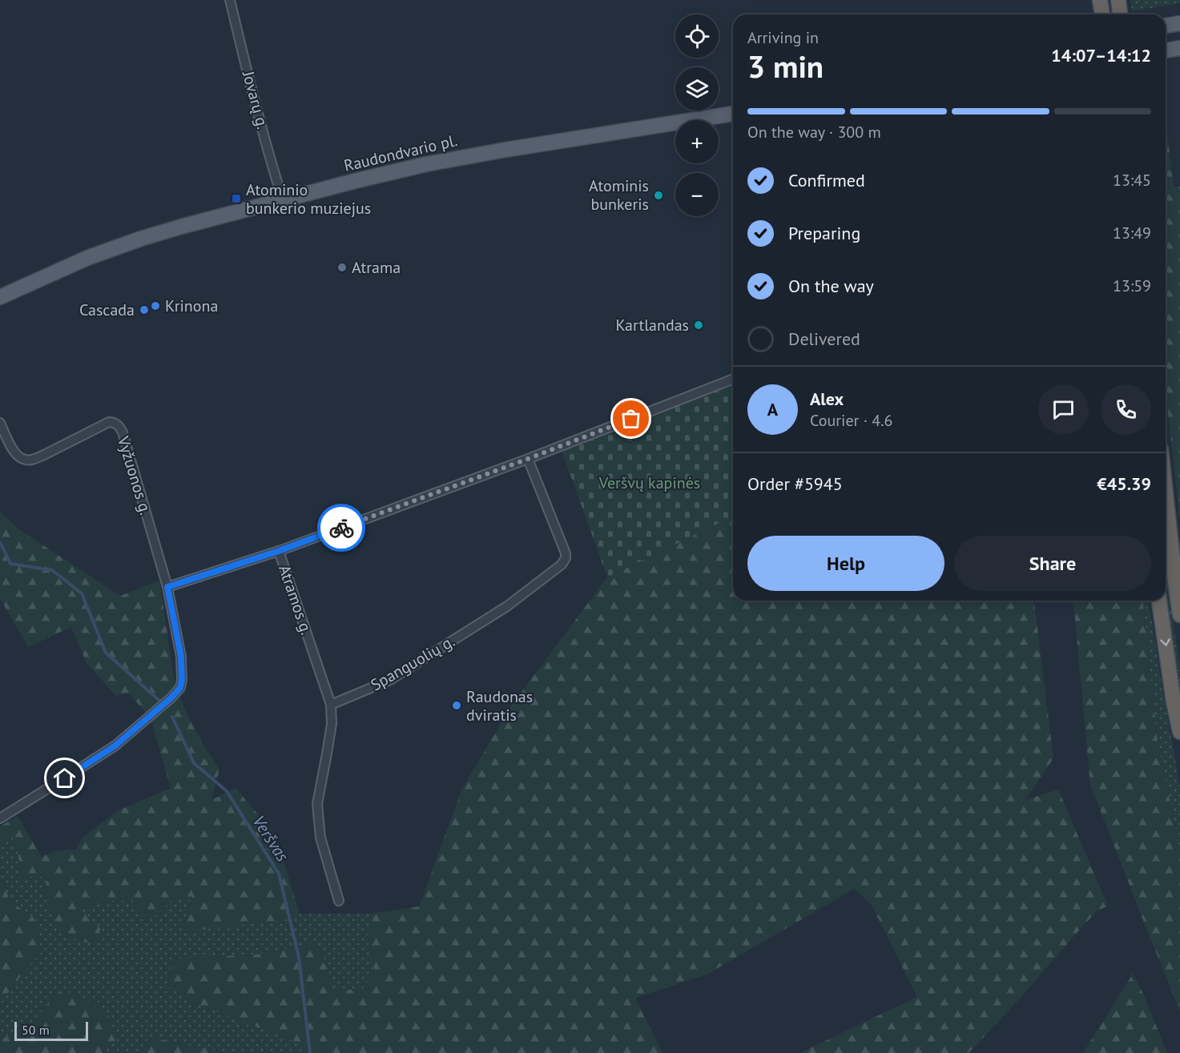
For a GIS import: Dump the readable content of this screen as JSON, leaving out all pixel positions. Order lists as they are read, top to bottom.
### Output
{
  "streets": {
    "main road": ["Raudondvario pl."],
    "street": [
      "Jovarų g.",
      "Vyžuonos g.",
      "Atramos g.",
      "Spanguolių g."
    ]
  },
  "crossings": [
    ["Jovarų g.", "Raudondvario pl."],
    ["Atramos g.", "Spanguolių g."]
  ],
  "water": ["Veršvas"],
  "parks": ["Veršvų kapinės"],
  "places": {
    "other": [
      "Atominis bunkeris",
      "Atrama",
      "Krinona",
      "Cascada",
      "Kartlandas",
      "Raudonas dviratis"
    ],
    "transit": ["Atominio bunkerio muziejus"]
  },
  "scale_bar": "50 m",
  "page": {
    "map_buttons": ["+", "−"],
    "heading": ["3 min", "Arriving in", "14:07–14:12"],
    "panel": [
      "Alex",
      "Courier · 4.6",
      "Order #5945",
      "€45.39"
    ],
    "bar": "On the way · 300 m",
    "list": [
      ["Confirmed", "13:45"],
      ["Preparing", "13:49"],
      ["On the way", "13:59"],
      "Delivered"
    ],
    "round": "A",
    "buttons": ["Help", "Share"],
    "scale": "50 m"
  }
}
